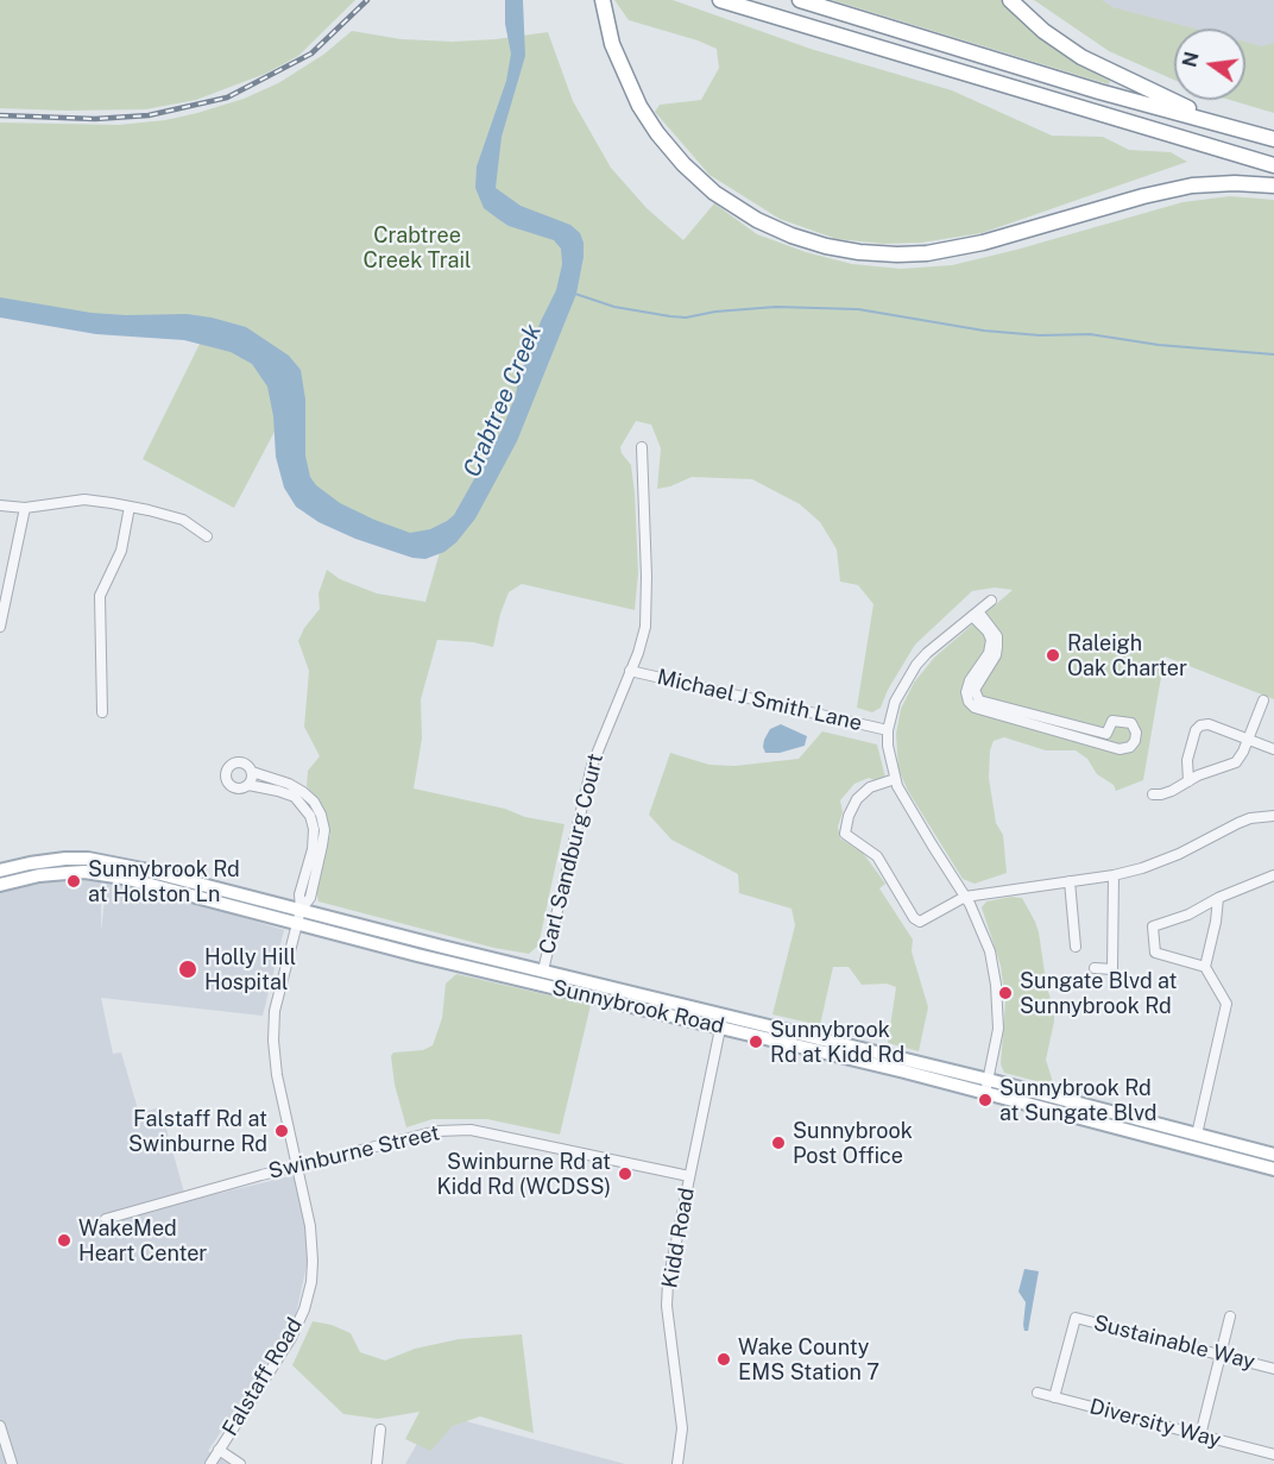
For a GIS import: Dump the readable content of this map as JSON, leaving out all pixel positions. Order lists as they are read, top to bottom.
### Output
{
  "streets": {
    "main road": ["Sunnybrook Road"],
    "street": [
      "Michael J Smith Lane",
      "Carl Sandburg Court",
      "Swinburne Street",
      "Kidd Road",
      "Sustainable Way",
      "Falstaff Road",
      "Diversity Way"
    ]
  },
  "crossings": [
    ["Michael J Smith Lane", "Carl Sandburg Court"],
    ["Carl Sandburg Court", "Sunnybrook Road"],
    ["Sunnybrook Road", "Kidd Road"],
    ["Sunnybrook Road", "Falstaff Road"],
    ["Swinburne Street", "Kidd Road"],
    ["Swinburne Street", "Falstaff Road"],
    ["Sustainable Way", "Diversity Way"]
  ],
  "water": ["Crabtree Creek"],
  "parks": ["Crabtree Creek Trail"],
  "places": [
    "Raleigh Oak Charter",
    "Sunnybrook Rd at Holston Ln",
    "Holly Hill Hospital",
    "Sungate Blvd at Sunnybrook Rd",
    "Sunnybrook Rd at Kidd Rd",
    "Sunnybrook Rd at Sungate Blvd",
    "Falstaff Rd at Swinburne Rd",
    "Sunnybrook Post Office",
    "Swinburne Rd at Kidd Rd (WCDSS)",
    "WakeMed Heart Center",
    "Wake County EMS Station 7"
  ],
  "north": "left"
}
